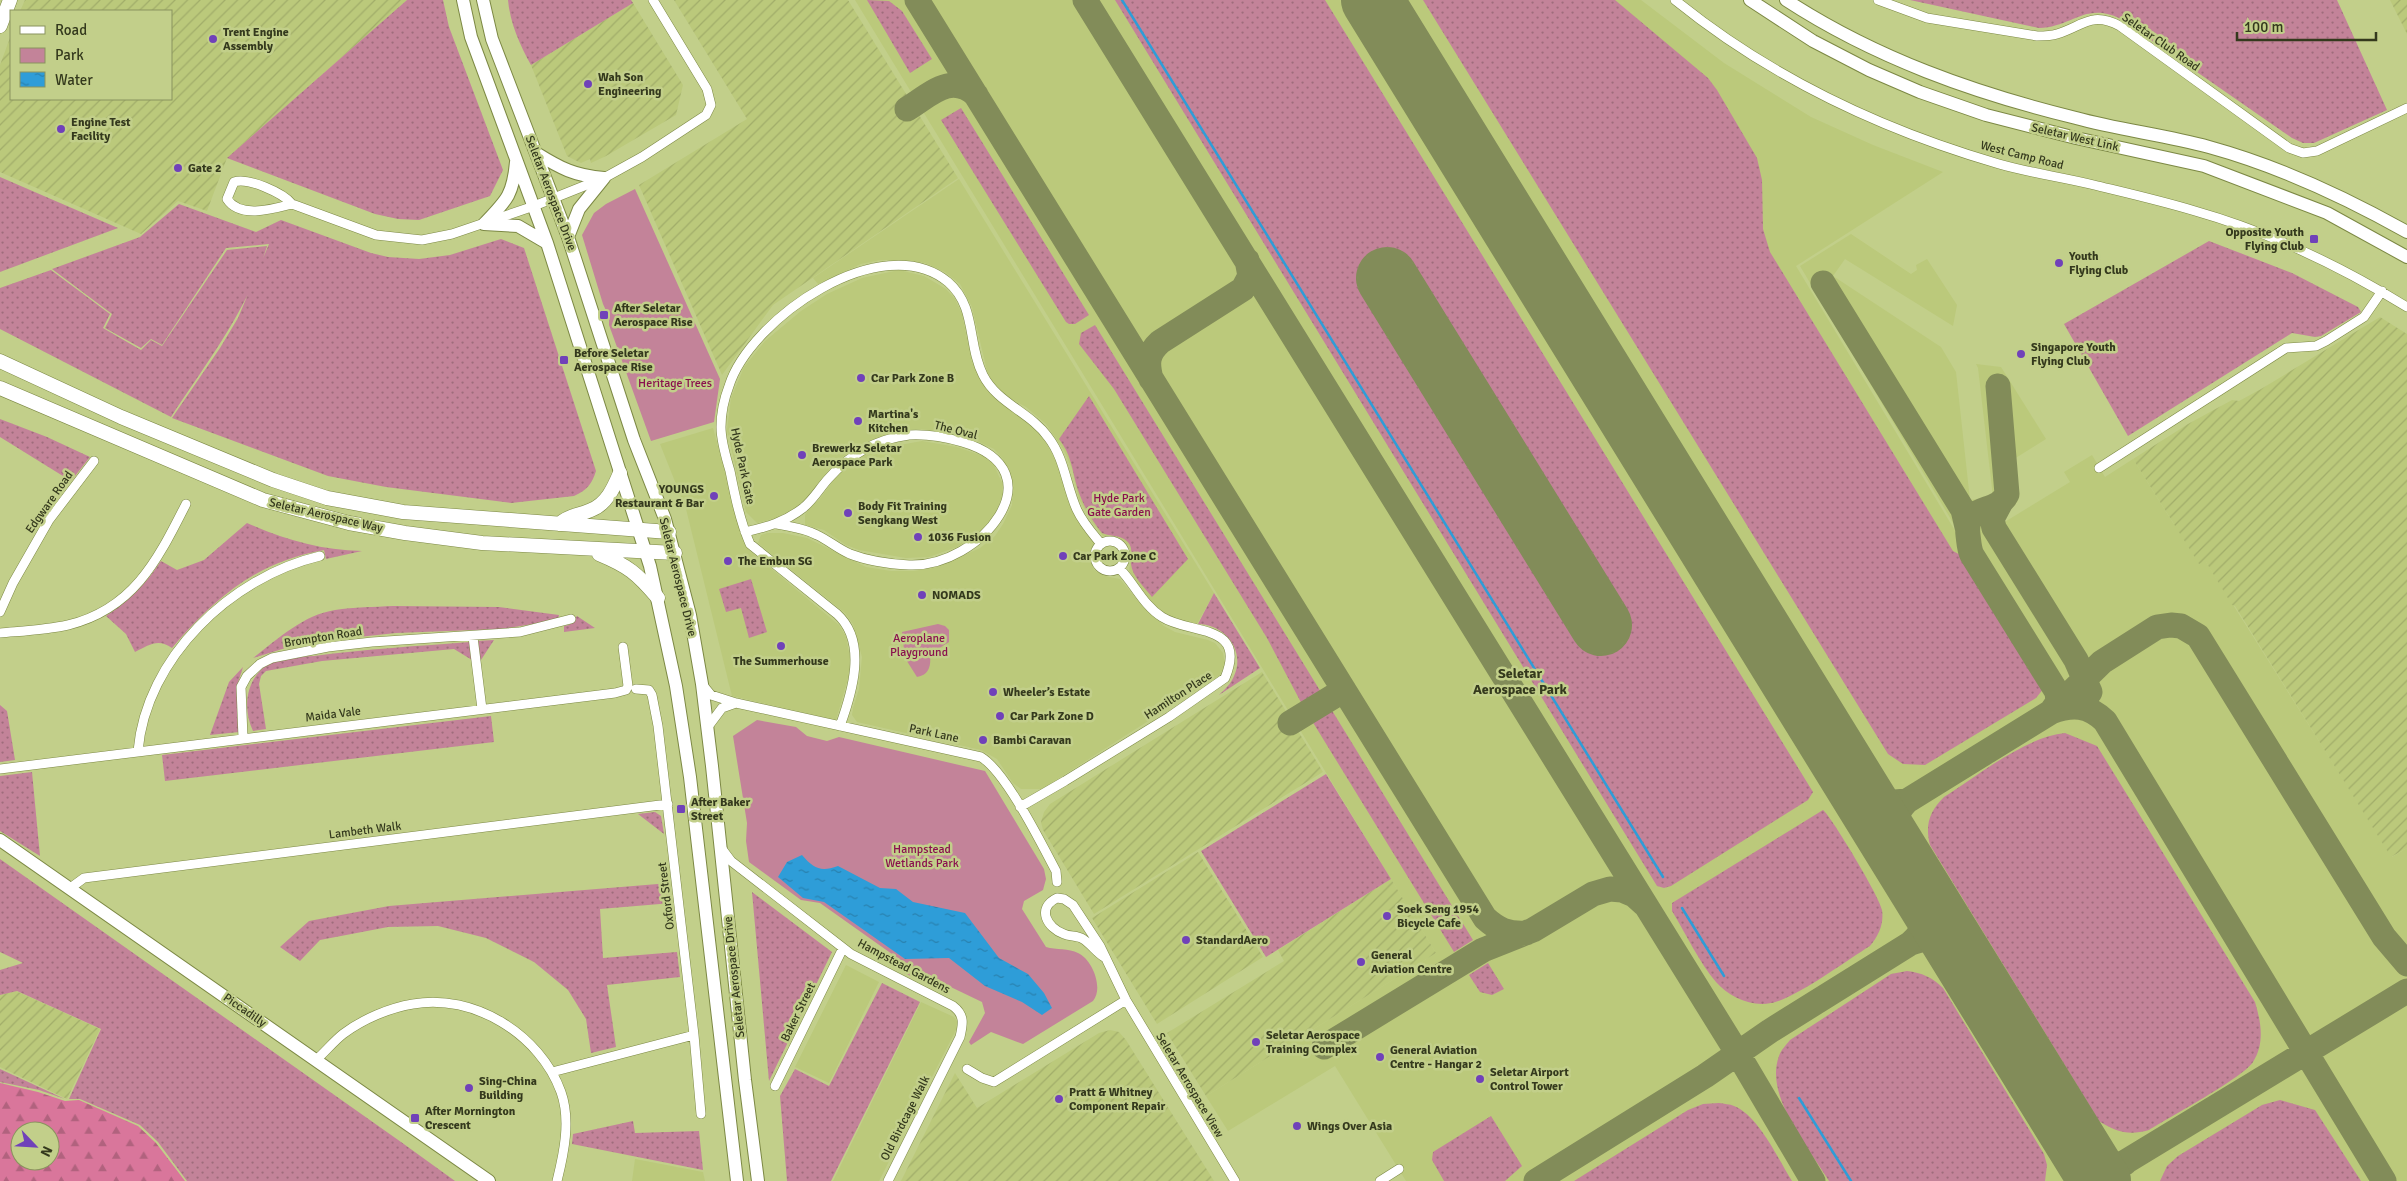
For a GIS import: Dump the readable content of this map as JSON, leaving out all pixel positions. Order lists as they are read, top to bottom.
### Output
{
  "streets": {
    "main road": ["Seletar Aerospace Way"],
    "street": [
      "Seletar Club Road",
      "Seletar West Link",
      "West Camp Road",
      "Seletar Aerospace Drive",
      "The Oval",
      "Hyde Park Gate",
      "Edgware Road",
      "Brompton Road",
      "Hamilton Place",
      "Maida Vale",
      "Park Lane",
      "Lambeth Walk",
      "Oxford Street",
      "Hampstead Gardens",
      "Piccadilly",
      "Baker Street",
      "Seletar Aerospace View",
      "Old Birdcage Walk"
    ]
  },
  "crossings": [
    ["Seletar Aerospace Drive", "Seletar Aerospace Way"],
    ["Seletar Aerospace Drive", "Park Lane"],
    ["Seletar Aerospace Drive", "Hampstead Gardens"],
    ["The Oval", "Hyde Park Gate"],
    ["Hyde Park Gate", "Hamilton Place"],
    ["Hyde Park Gate", "Park Lane"],
    ["Brompton Road", "Maida Vale"],
    ["Hamilton Place", "Park Lane"],
    ["Lambeth Walk", "Oxford Street"],
    ["Lambeth Walk", "Piccadilly"],
    ["Hampstead Gardens", "Baker Street"],
    ["Hampstead Gardens", "Old Birdcage Walk"]
  ],
  "districts": ["Seletar Aerospace Park"],
  "parks": [
    "Heritage Trees",
    "Hyde Park Gate Garden",
    "Aeroplane Playground",
    "Hampstead Wetlands Park"
  ],
  "places": {
    "other": [
      "Trent Engine Assembly",
      "Wah Son Engineering",
      "Engine Test Facility",
      "Gate 2",
      "Youth Flying Club",
      "Singapore Youth Flying Club",
      "Car Park Zone B",
      "Martina's Kitchen",
      "Brewerkz Seletar Aerospace Park",
      "YOUNGS Restaurant & Bar",
      "Body Fit Training Sengkang West",
      "1036 Fusion",
      "Car Park Zone C",
      "The Embun SG",
      "NOMADS",
      "The Summerhouse",
      "Wheeler’s Estate",
      "Car Park Zone D",
      "Bambi Caravan",
      "Soek Seng 1954 Bicycle Cafe",
      "StandardAero",
      "General Aviation Centre",
      "Seletar Aerospace Training Complex",
      "General Aviation Centre - Hangar 2",
      "Seletar Airport Control Tower",
      "Sing-China Building",
      "Pratt & Whitney Component Repair",
      "Wings Over Asia"
    ],
    "transit": [
      "Opposite Youth Flying Club",
      "After Seletar Aerospace Rise",
      "Before Seletar Aerospace Rise",
      "After Baker Street",
      "After Mornington Crescent"
    ]
  },
  "legend": ["Road", "Park", "Water"],
  "scale_bar": "100 m",
  "north": "bottom right"
}
